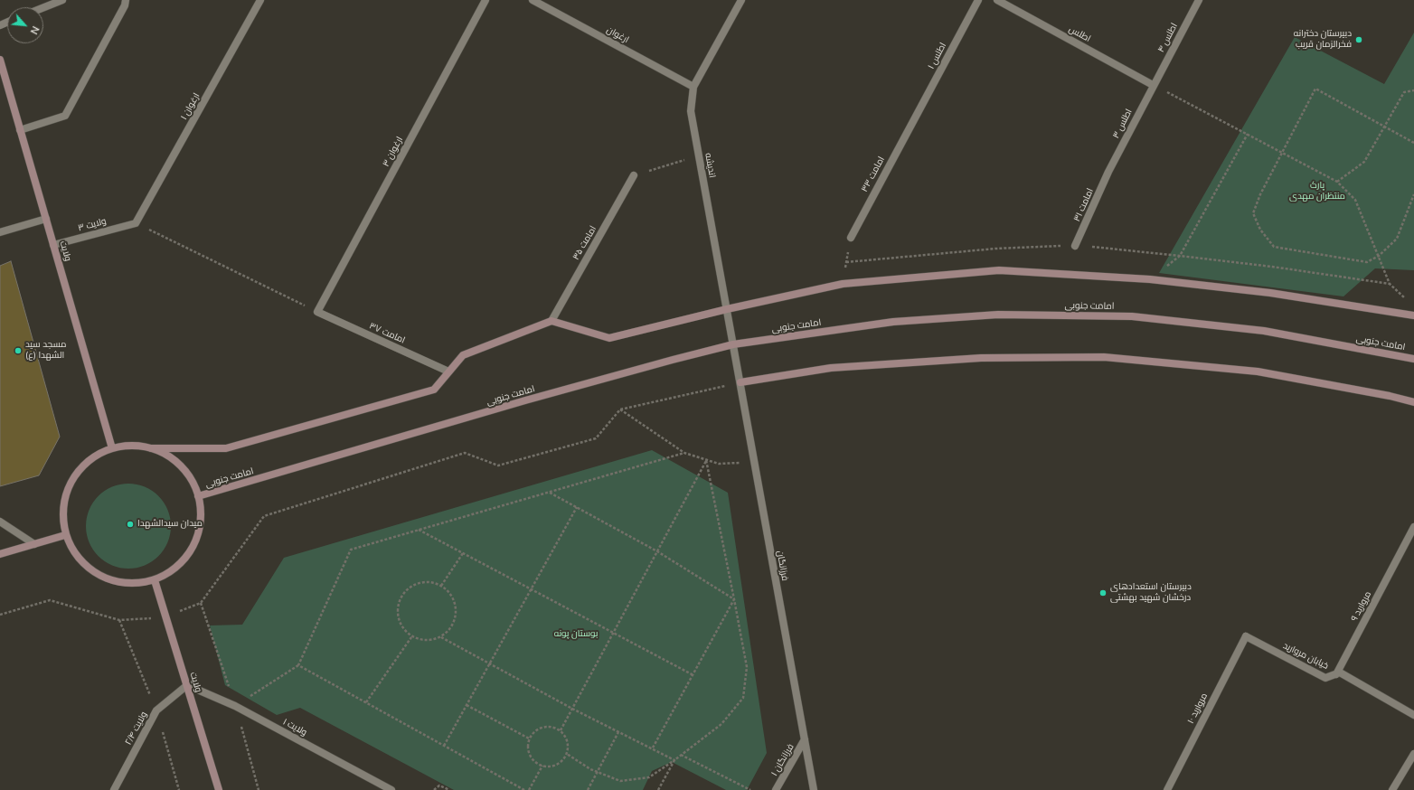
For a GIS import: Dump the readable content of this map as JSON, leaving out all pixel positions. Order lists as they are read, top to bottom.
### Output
{
  "streets": {
    "street": [
      "اطلس",
      "ارغوان",
      "اطلس ۴",
      "اطلس ۱",
      "ارغوان ۱",
      "اطلس ۳",
      "ارغوان ۳",
      "اندیشه",
      "امامت ۳۳",
      "امامت ۳۱",
      "ولایت ۳",
      "امامت ۳۵",
      "ولایت",
      "امامت جنوبی",
      "امامت ۳۷",
      "فرزانگان",
      "مروارید ۹",
      "خیابان مروارید",
      "مروارید ۱۰",
      "ولایت ۱",
      "ولایت ۲/۴",
      "فرزانگان ۱"
    ]
  },
  "crossings": [
    ["اطلس", "اطلس ۴"],
    ["اطلس", "اطلس ۳"],
    ["ارغوان", "اندیشه"],
    ["اطلس ۴", "اطلس ۳"],
    ["اطلس ۱", "امامت ۳۳"],
    ["ارغوان ۱", "ولایت ۳"],
    ["اطلس ۳", "امامت ۳۱"],
    ["ارغوان ۳", "امامت ۳۷"],
    ["اندیشه", "امامت جنوبی"],
    ["اندیشه", "فرزانگان"],
    ["ولایت ۳", "ولایت"],
    ["ولایت", "ولایت ۱"],
    ["ولایت", "ولایت ۲/۴"],
    ["امامت جنوبی", "فرزانگان"],
    ["فرزانگان", "فرزانگان ۱"],
    ["مروارید ۹", "خیابان مروارید"],
    ["خیابان مروارید", "مروارید ۱۰"],
    ["ولایت ۱", "ولایت ۲/۴"]
  ],
  "parks": ["پارک منتظران مهدی", "بوستان پونه"],
  "places": [
    "دبیرستان دخترانه فخرالزمان قریب",
    "مسجد سید الشهدا (ع)",
    "میدان سیدالشهدا",
    "دبیرستان استعدادهای درخشان شهید بهشتی"
  ],
  "north": "bottom right"
}
